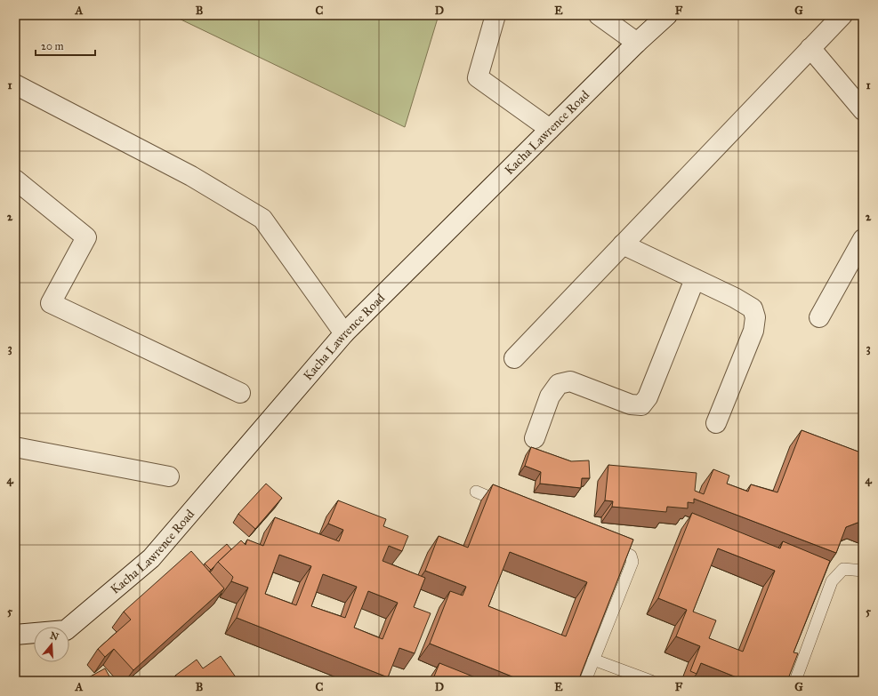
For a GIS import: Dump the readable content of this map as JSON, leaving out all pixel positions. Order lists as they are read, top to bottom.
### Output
{
  "streets": {
    "street": ["Kacha Lawrence Road"]
  },
  "scale_bar": "20 m",
  "north": "top",
  "grid": {
    "columns": [
      "A",
      "B",
      "C",
      "D",
      "E",
      "F",
      "G"
    ],
    "rows": [
      "1",
      "2",
      "3",
      "4",
      "5"
    ]
  }
}
